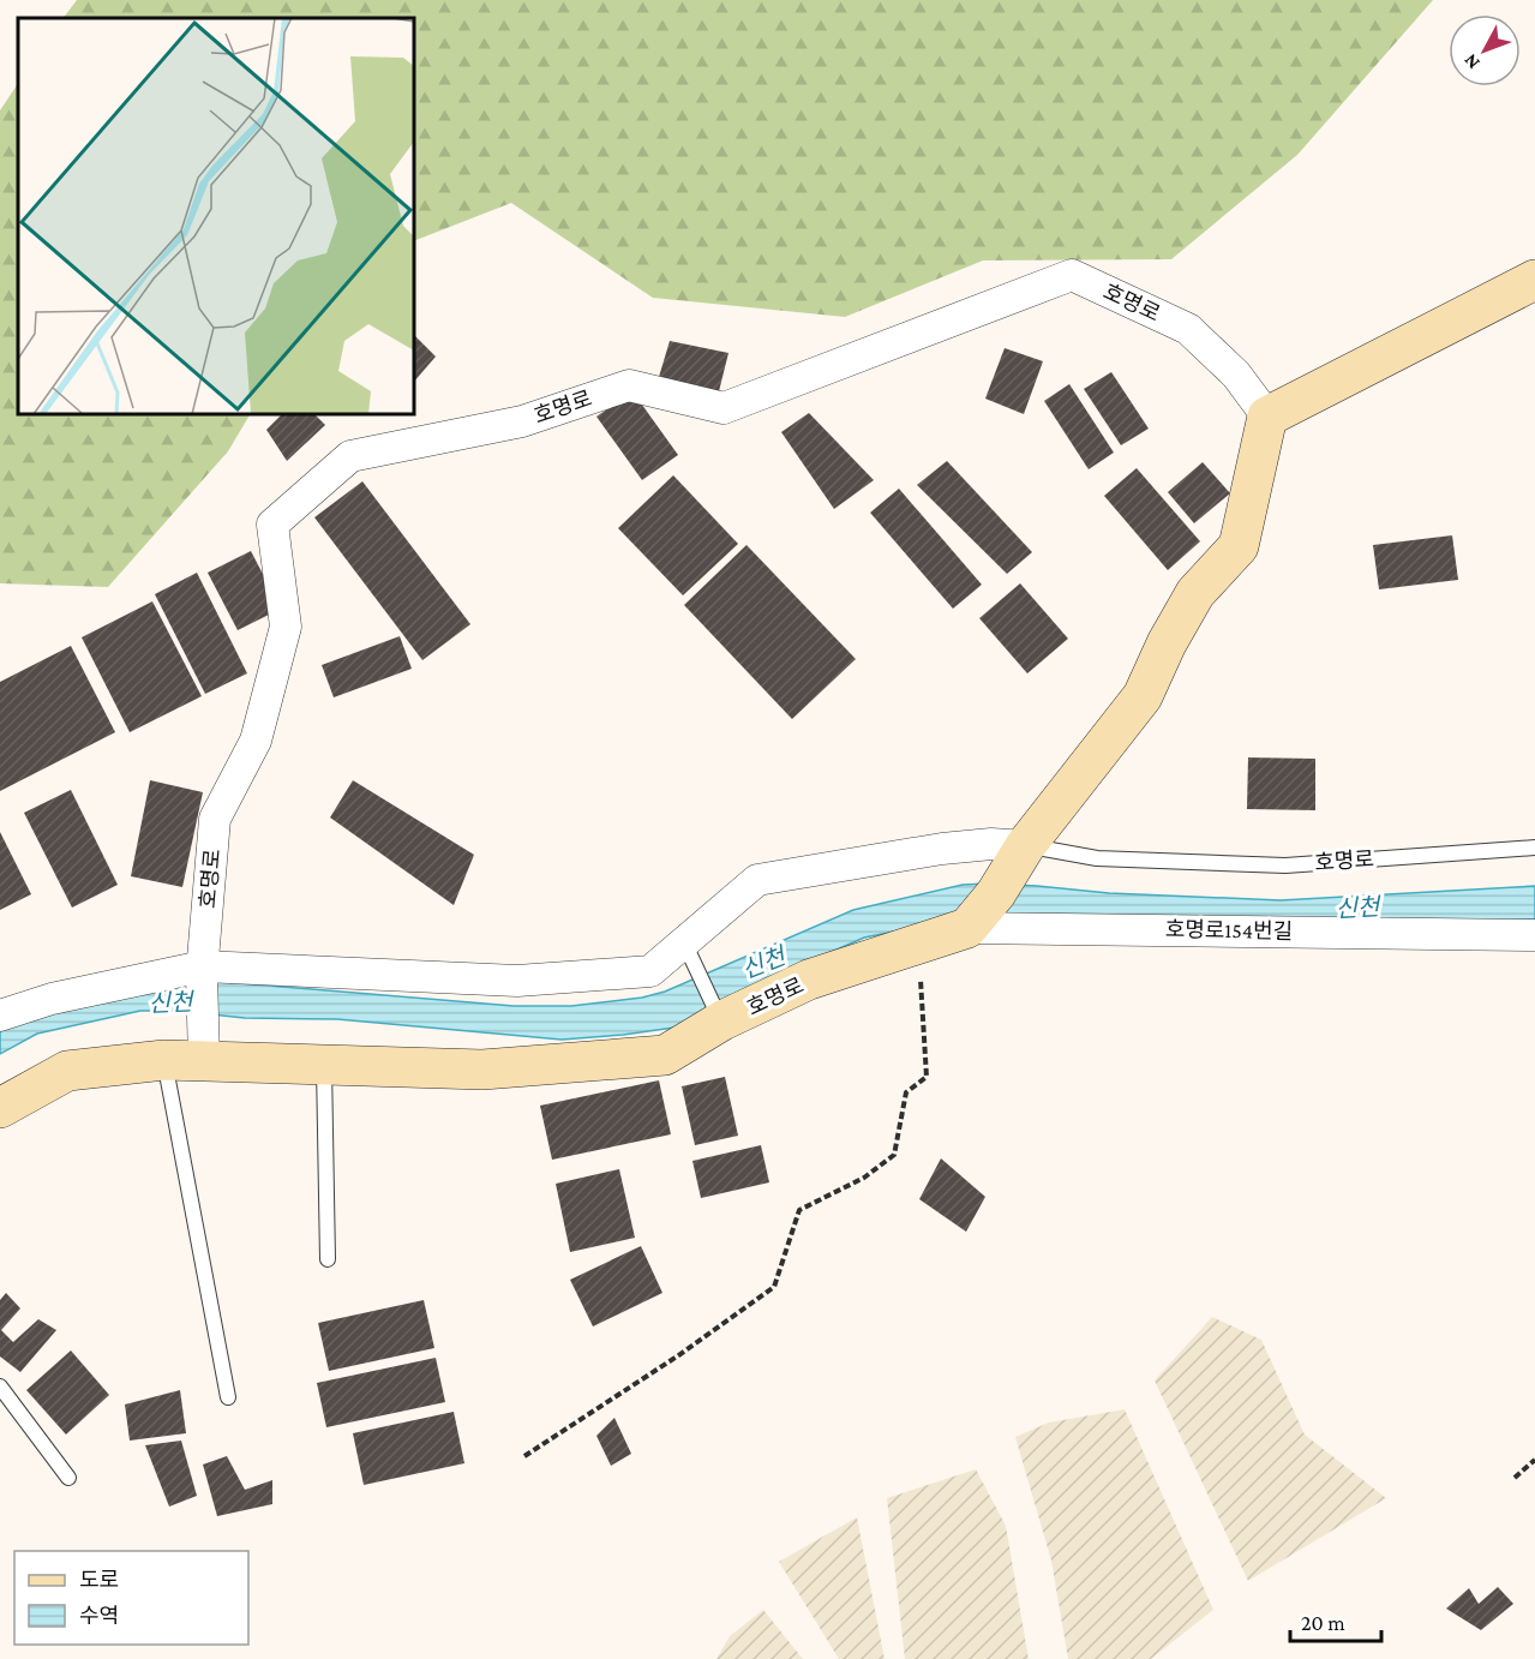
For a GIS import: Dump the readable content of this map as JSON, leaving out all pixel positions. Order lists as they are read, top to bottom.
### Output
{
  "streets": {
    "street": ["호명로", "호명로154번길"]
  },
  "crossings": [
    ["호명로", "호명로154번길"]
  ],
  "water": ["신천"],
  "legend": ["도로", "수역"],
  "scale_bar": "20 m",
  "north": "bottom left"
}
